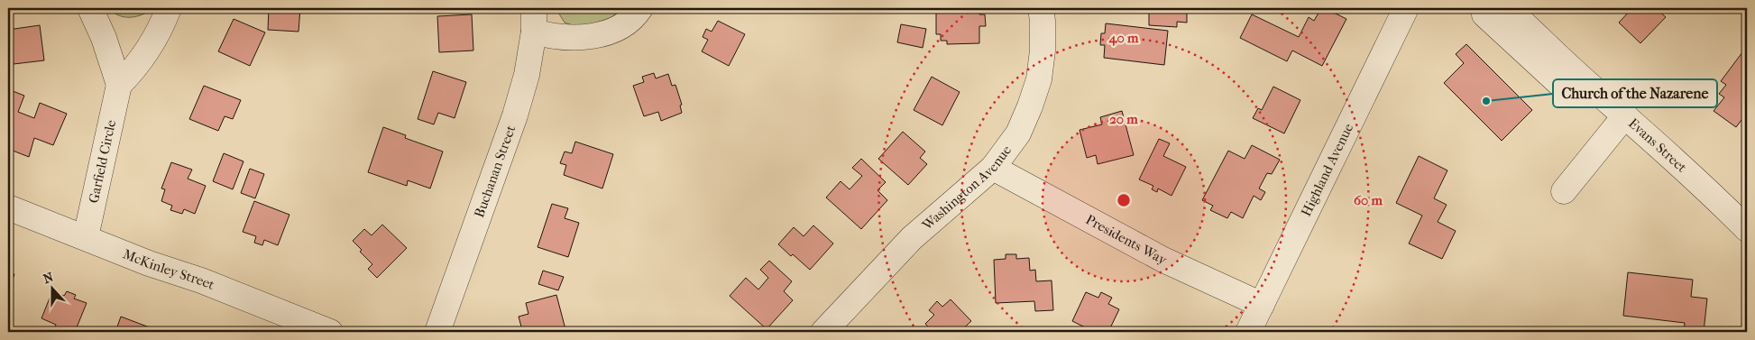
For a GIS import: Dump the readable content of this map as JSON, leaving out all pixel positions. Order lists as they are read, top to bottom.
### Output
{
  "streets": {
    "street": [
      "Evans Street",
      "Garfield Circle",
      "Highland Avenue",
      "Buchanan Street",
      "Washington Avenue",
      "Presidents Way",
      "McKinley Street"
    ]
  },
  "crossings": [
    ["Garfield Circle", "McKinley Street"],
    ["Highland Avenue", "Presidents Way"],
    ["Washington Avenue", "Presidents Way"]
  ],
  "places": ["Church of the Nazarene"],
  "north": "top",
  "rings": ["40 m", "20 m", "60 m"]
}
